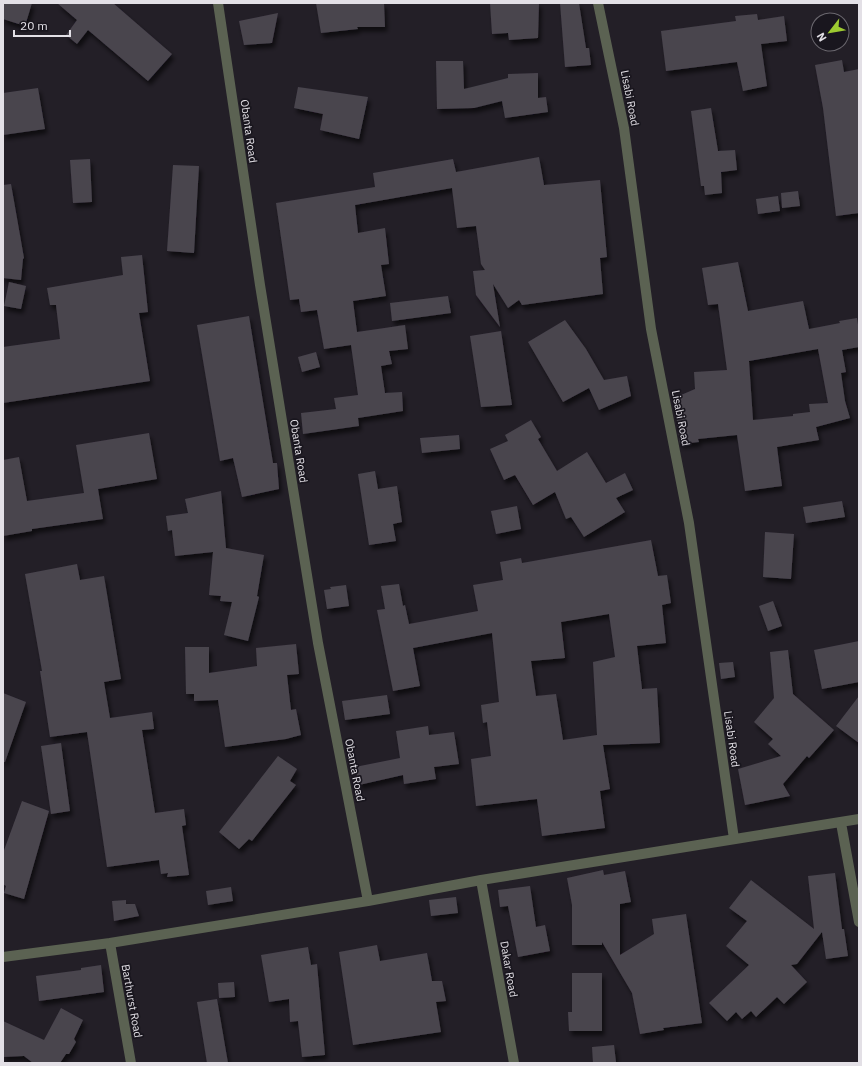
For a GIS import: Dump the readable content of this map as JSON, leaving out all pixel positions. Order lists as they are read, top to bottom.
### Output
{
  "streets": {
    "street": [
      "Lisabi Road",
      "Obanta Road",
      "Dakar Road",
      "Barthurst Road"
    ]
  },
  "scale_bar": "20 m",
  "north": "bottom left"
}
